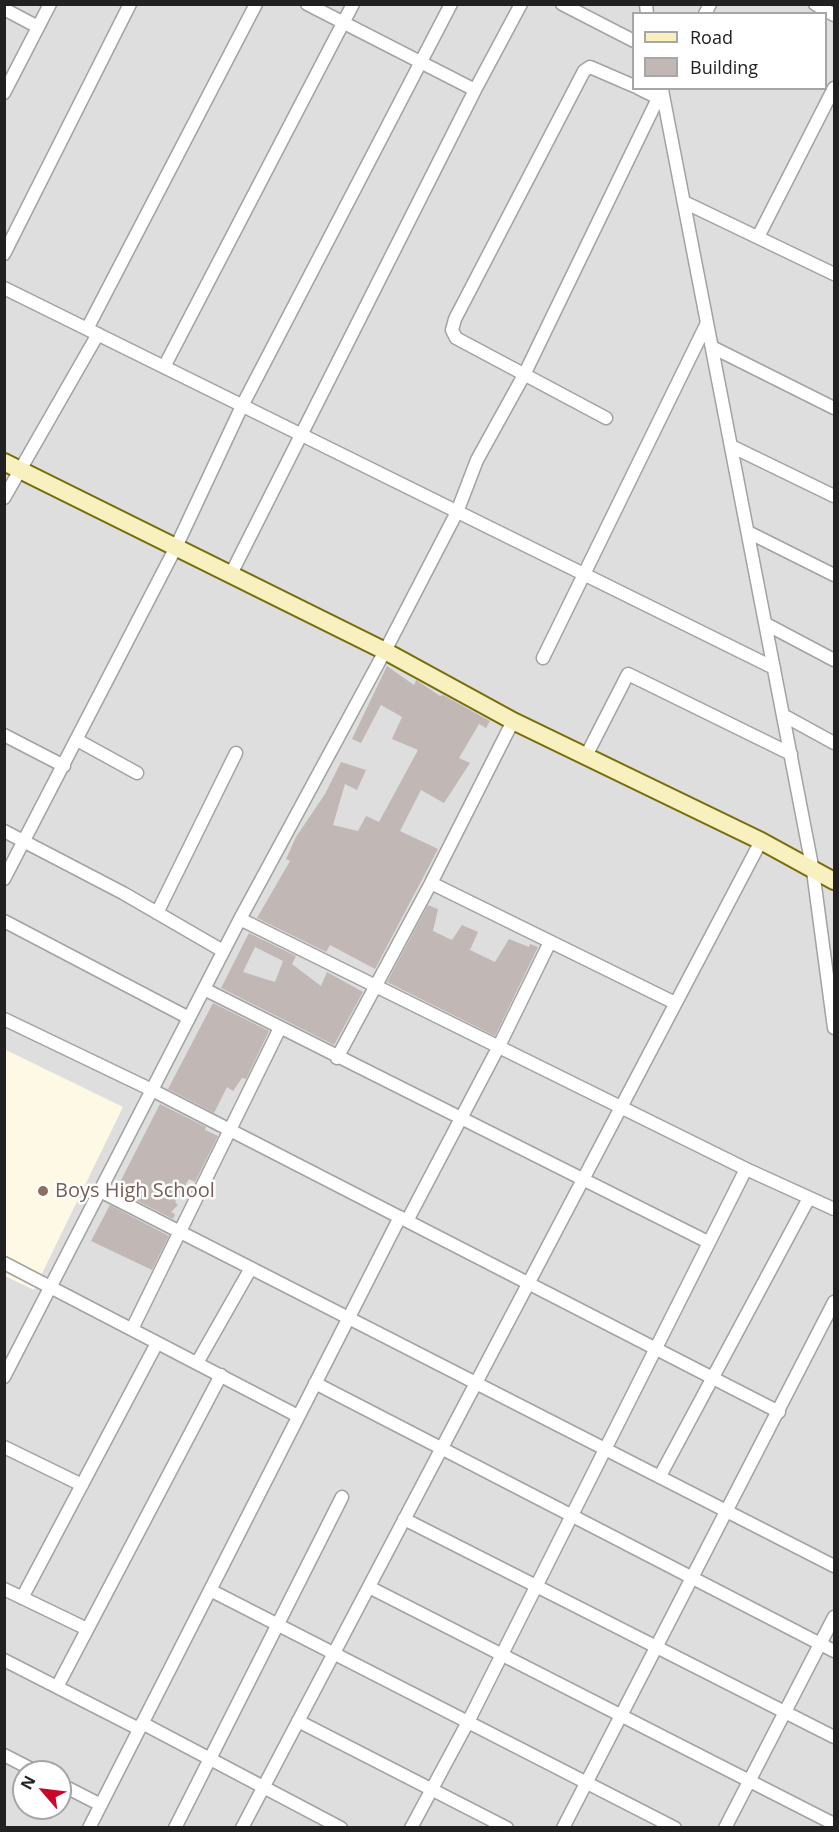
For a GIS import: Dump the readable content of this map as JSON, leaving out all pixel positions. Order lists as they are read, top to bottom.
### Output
{
  "places": ["Boys High School"],
  "legend": ["Road", "Building"],
  "north": "top left"
}
